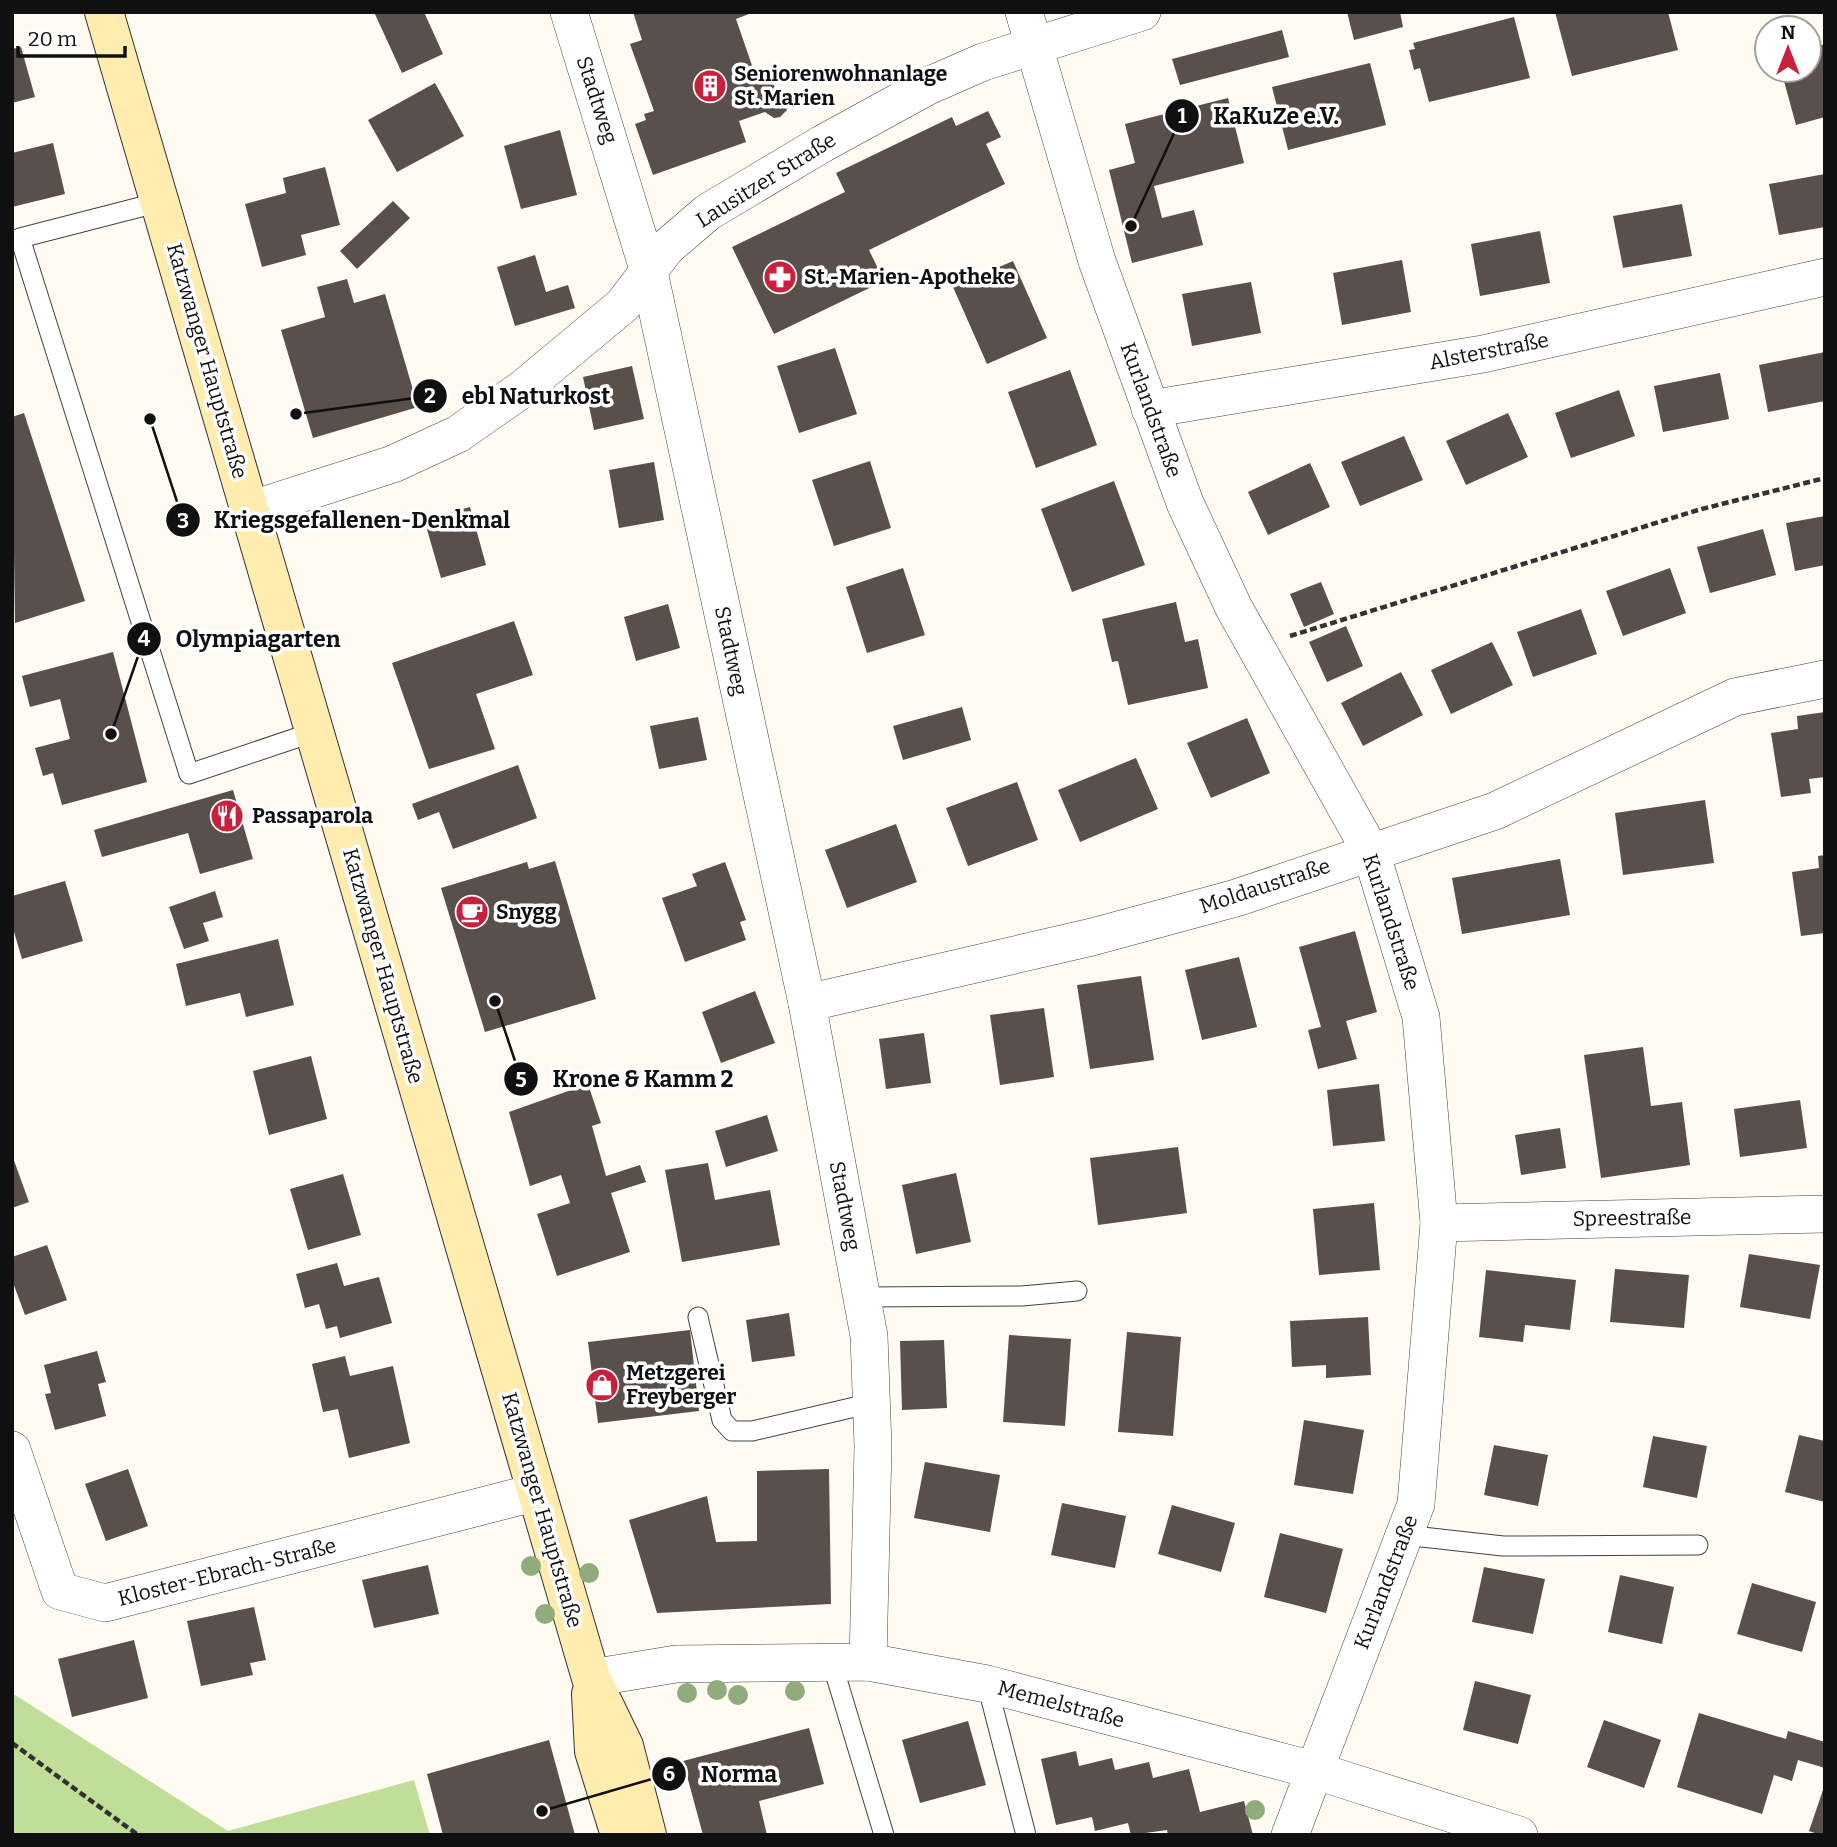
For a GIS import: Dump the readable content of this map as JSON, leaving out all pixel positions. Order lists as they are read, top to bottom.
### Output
{
  "streets": {
    "main road": ["Katzwanger Hauptstraße"],
    "street": [
      "Stadtweg",
      "Lausitzer Straße",
      "Alsterstraße",
      "Kurlandstraße",
      "Moldaustraße",
      "Spreestraße",
      "Kloster-Ebrach-Straße",
      "Memelstraße"
    ]
  },
  "crossings": [
    ["Stadtweg", "Lausitzer Straße"],
    ["Stadtweg", "Moldaustraße"],
    ["Stadtweg", "Memelstraße"],
    ["Lausitzer Straße", "Katzwanger Hauptstraße"],
    ["Lausitzer Straße", "Kurlandstraße"],
    ["Alsterstraße", "Kurlandstraße"],
    ["Katzwanger Hauptstraße", "Kloster-Ebrach-Straße"],
    ["Katzwanger Hauptstraße", "Memelstraße"],
    ["Kurlandstraße", "Moldaustraße"],
    ["Kurlandstraße", "Spreestraße"],
    ["Kurlandstraße", "Memelstraße"]
  ],
  "places": {
    "building": ["Seniorenwohnanlage St. Marien"],
    "other": [
      "KaKuZe e.V.",
      "ebl Naturkost",
      "Kriegsgefallenen-Denkmal",
      "Olympiagarten",
      "Krone & Kamm 2",
      "Norma"
    ],
    "pharmacy": ["St.-Marien-Apotheke"],
    "restaurant": ["Passaparola"],
    "cafe": ["Snygg"],
    "shop": ["Metzgerei Freyberger"]
  },
  "scale_bar": "20 m",
  "north": "top"
}
